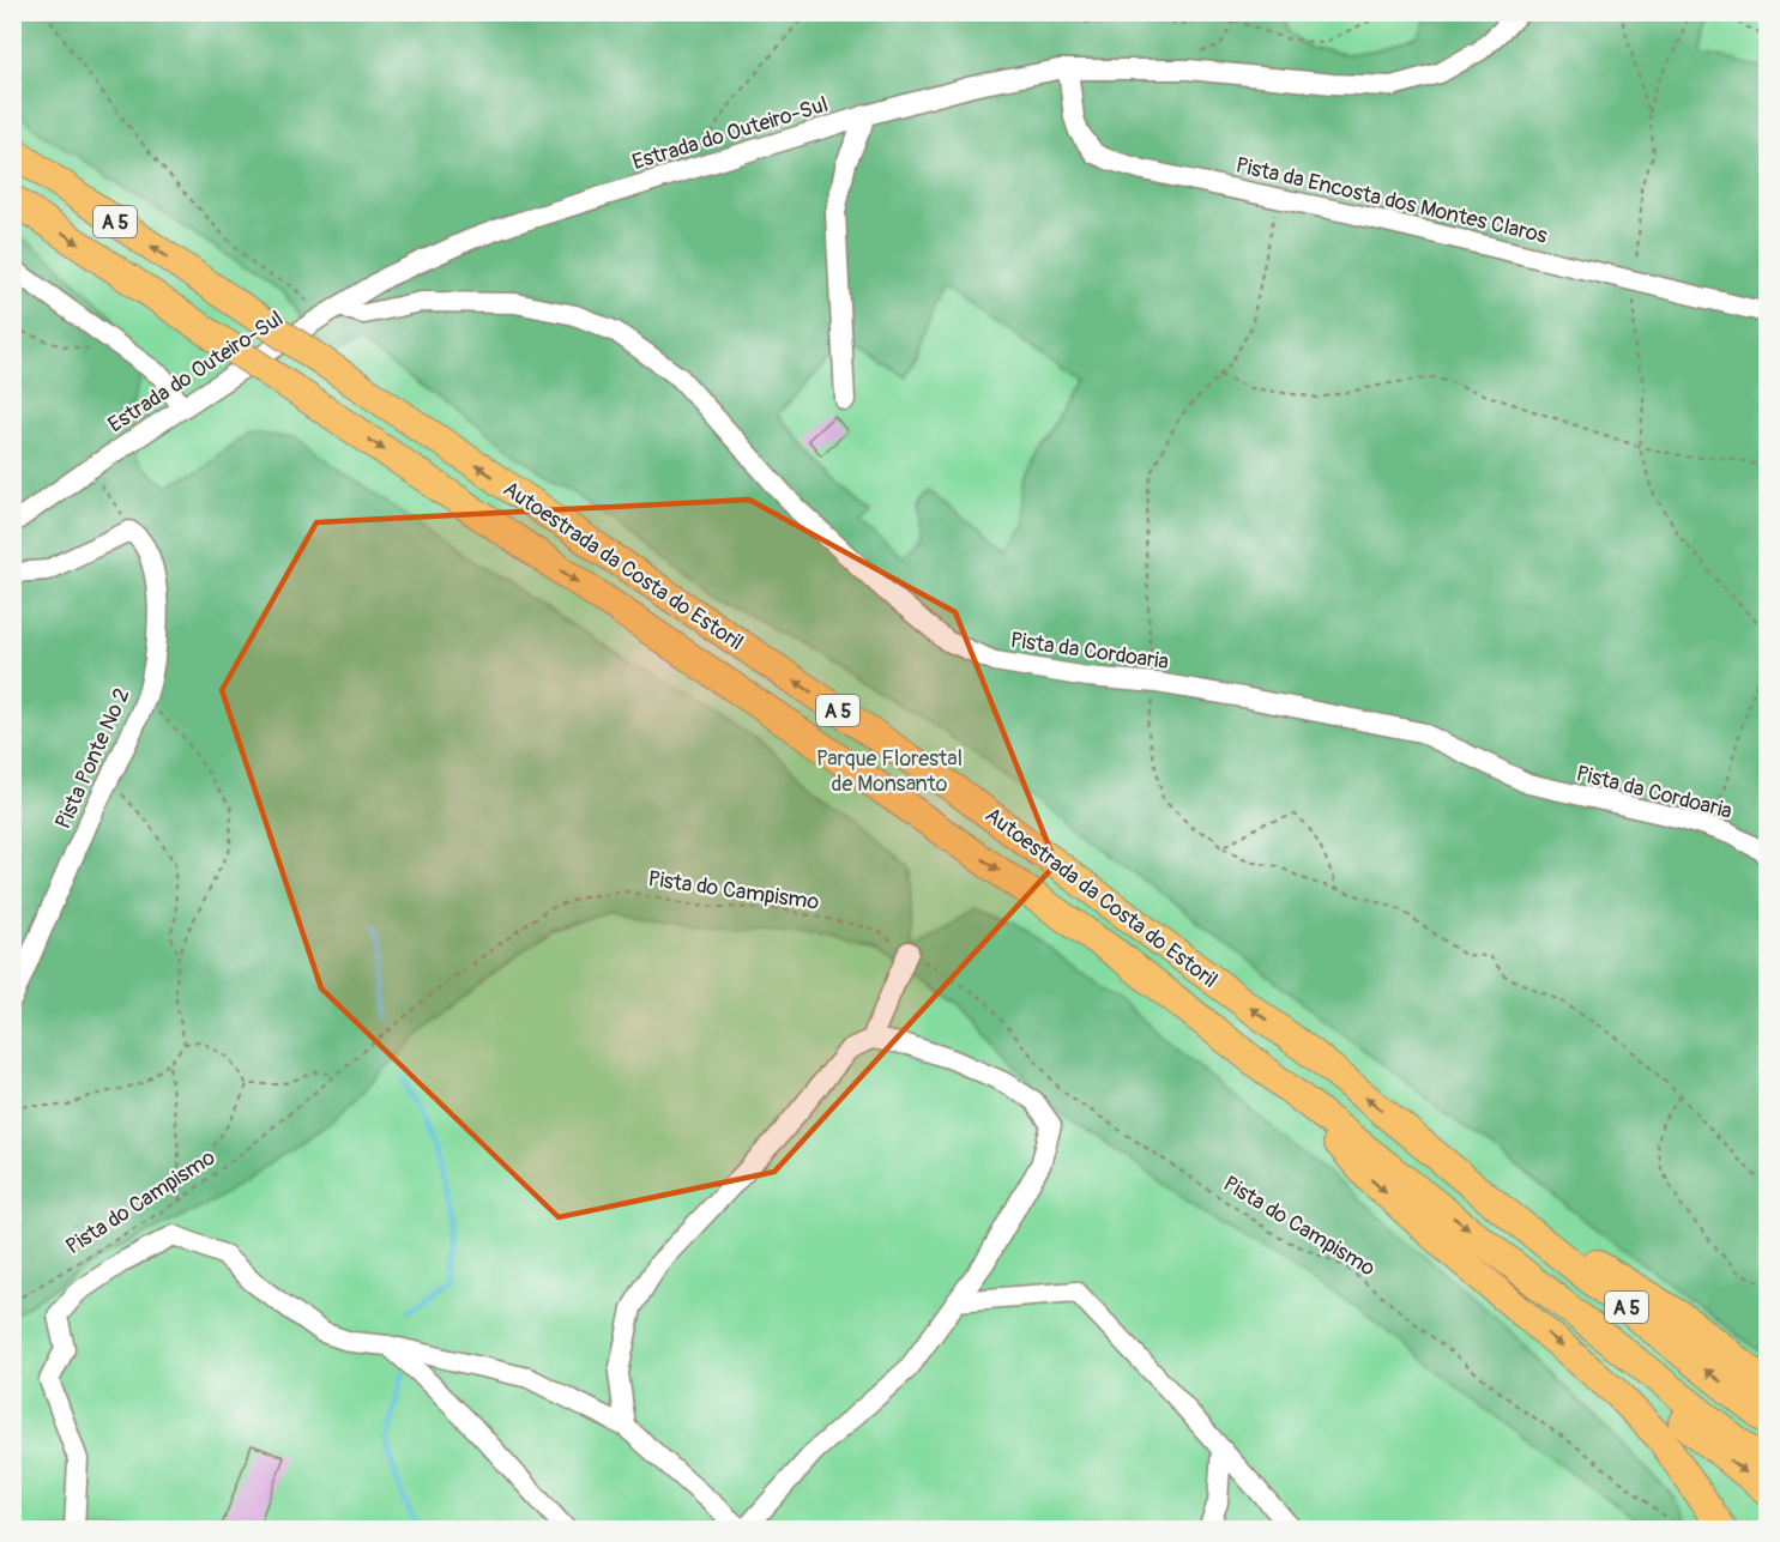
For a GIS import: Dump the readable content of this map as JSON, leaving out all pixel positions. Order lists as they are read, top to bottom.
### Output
{
  "streets": {
    "highway": ["A 5", "Autoestrada da Costa do Estoril"],
    "street": [
      "Estrada do Outeiro-Sul",
      "Pista da Encosta dos Montes Claros",
      "Pista da Cordoaria",
      "Pista Ponte Nº 2"
    ],
    "path": ["Pista do Campismo"]
  },
  "crossings": [
    ["Estrada do Outeiro-Sul", "Pista da Encosta dos Montes Claros"],
    ["Estrada do Outeiro-Sul", "Pista da Cordoaria"]
  ],
  "parks": ["Parque Florestal de Monsanto"]
}
